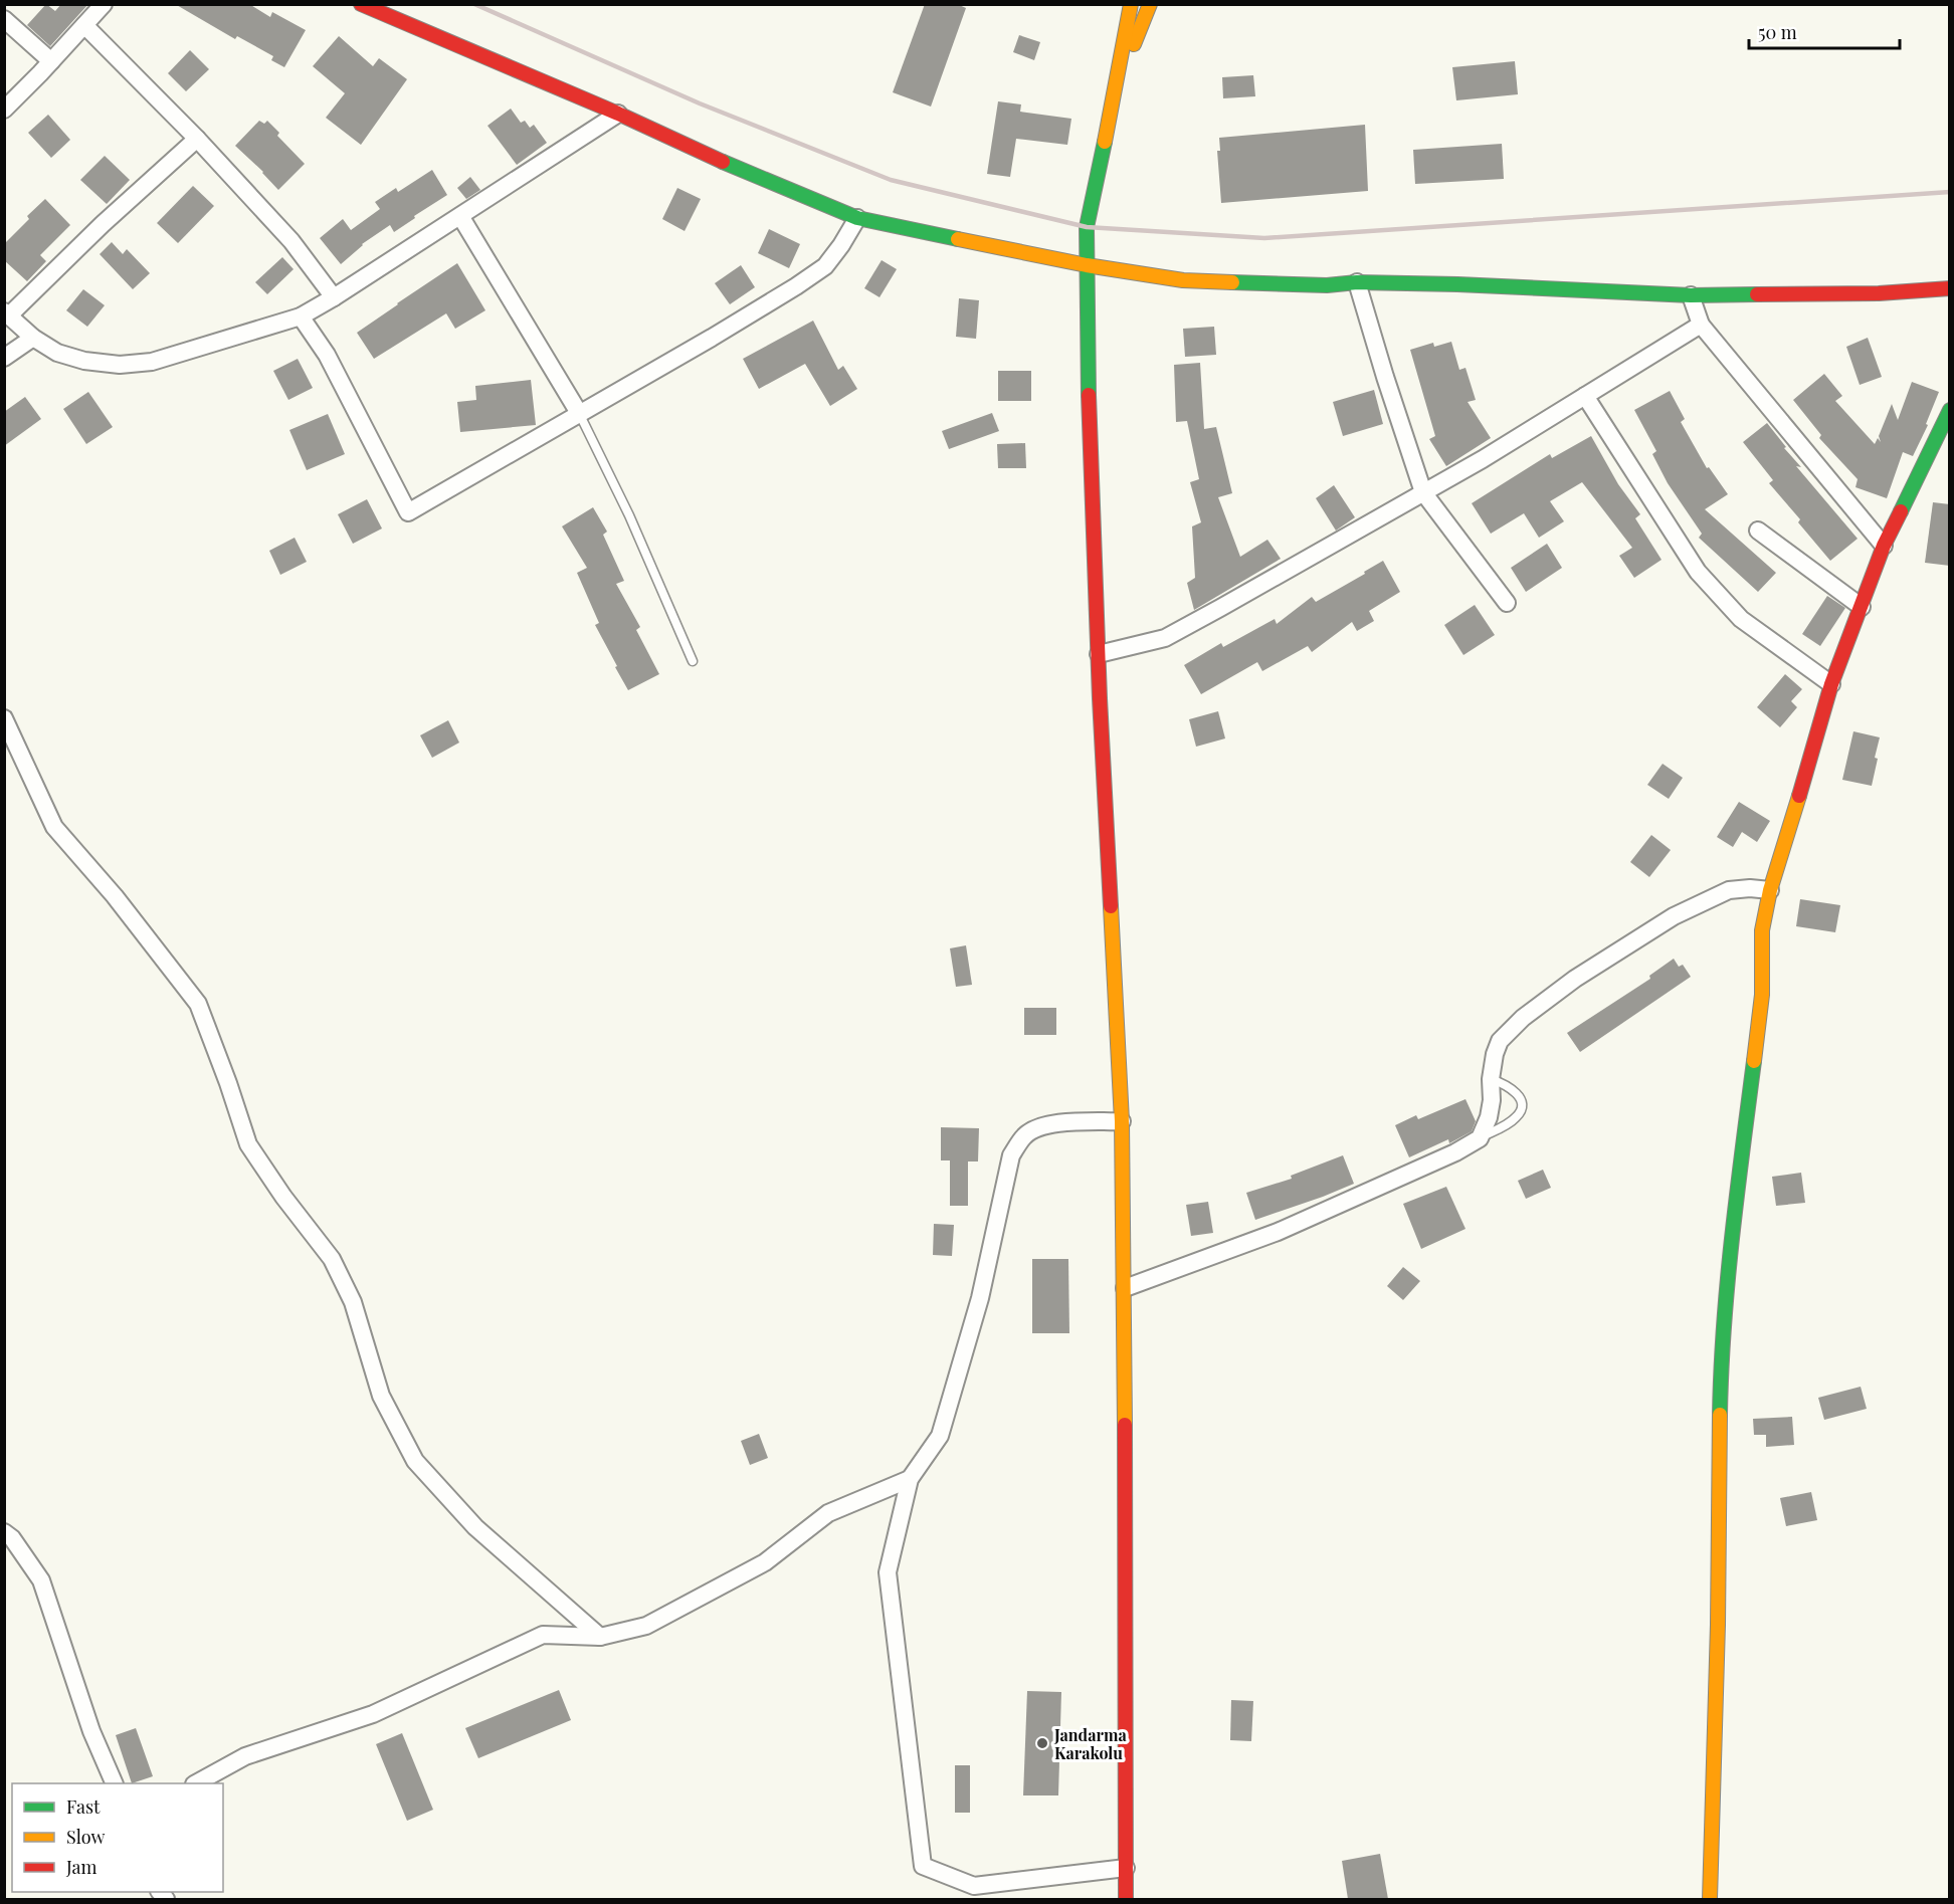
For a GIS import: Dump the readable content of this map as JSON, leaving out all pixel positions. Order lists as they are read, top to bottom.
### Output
{
  "places": ["Jandarma Karakolu"],
  "legend": ["Fast", "Slow", "Jam"],
  "scale_bar": "50 m"
}
